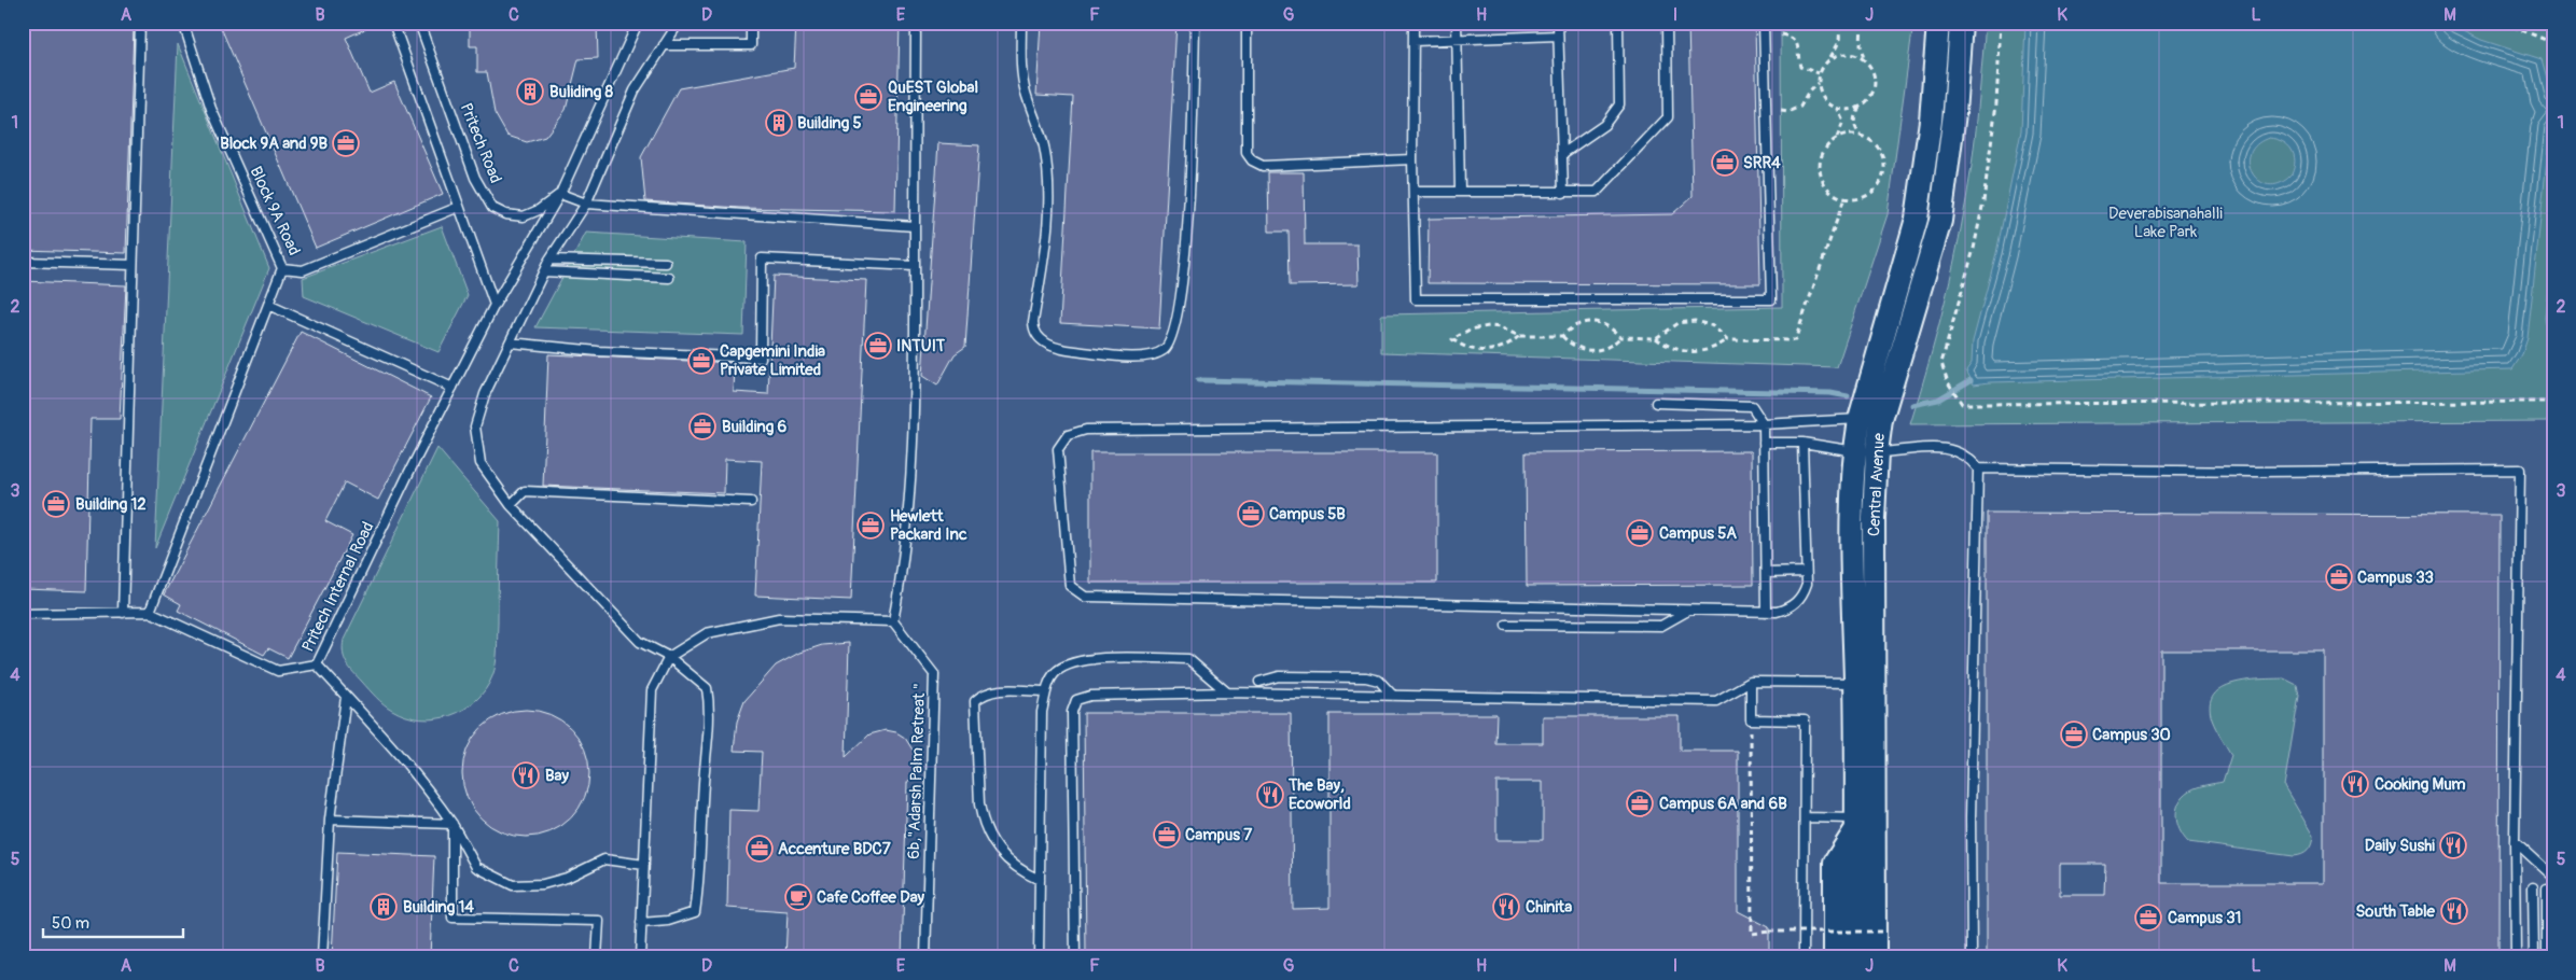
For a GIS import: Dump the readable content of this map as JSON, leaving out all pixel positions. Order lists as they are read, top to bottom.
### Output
{
  "streets": {
    "street": ["Central Avenue"],
    "lane": [
      "Pritech Road",
      "Block 9A Road",
      "Pritech Internal Road",
      "6b,\"Adarsh Palm Retreat \""
    ]
  },
  "crossings": [
    ["Pritech Road", "Pritech Internal Road"]
  ],
  "parks": ["Deverabisanahalli Lake Park"],
  "places": {
    "building": ["Buliding 8", "Building 5", "Building 14"],
    "office": [
      "QuEST Global Engineering",
      "Block 9A and 9B",
      "SRR4",
      "INTUIT",
      "Capgemini India Private Limited",
      "Building 6",
      "Building 12",
      "Campus 5B",
      "Hewlett Packard Inc",
      "Campus 5A",
      "Campus 33",
      "Campus 30",
      "Campus 6A and 6B",
      "Campus 7",
      "Accenture BDC7",
      "Campus 31"
    ],
    "restaurant": [
      "Bay",
      "Cooking Mum",
      "The Bay, Ecoworld",
      "Daily Sushi",
      "Chinita",
      "South Table"
    ],
    "cafe": ["Cafe Coffee Day"]
  },
  "scale_bar": "50 m",
  "grid": {
    "columns": [
      "A",
      "B",
      "C",
      "D",
      "E",
      "F",
      "G",
      "H",
      "I",
      "J",
      "K",
      "L",
      "M"
    ],
    "rows": [
      "1",
      "2",
      "3",
      "4",
      "5"
    ]
  }
}
